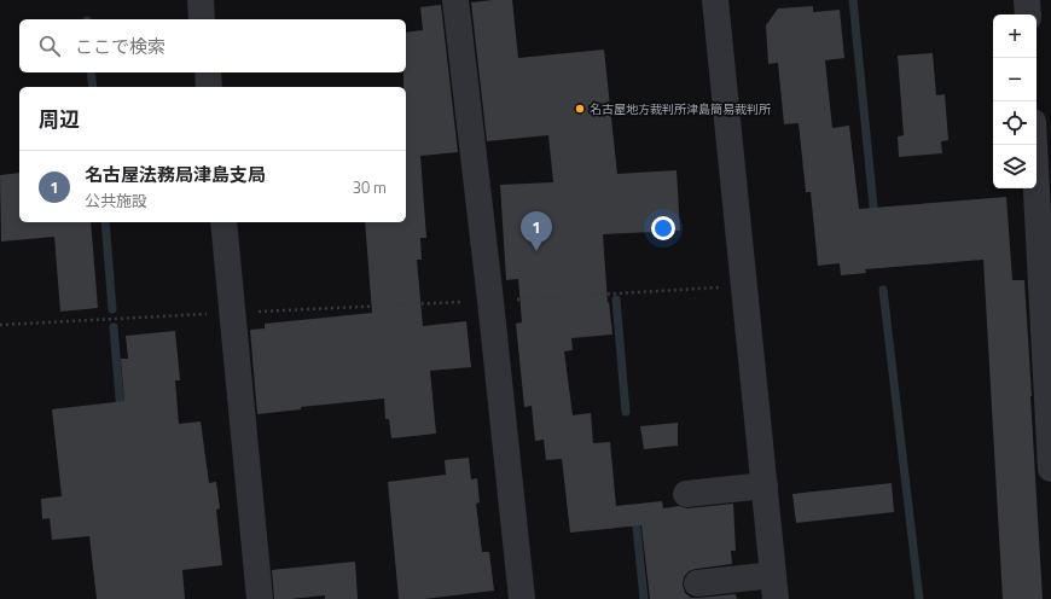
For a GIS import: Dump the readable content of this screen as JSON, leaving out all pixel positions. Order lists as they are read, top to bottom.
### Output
{
  "places": ["名古屋地方裁判所津島簡易裁判所"],
  "page": {
    "map_buttons": ["+", "−"],
    "search": "ここで検索",
    "heading": "周辺",
    "list": [
      {
        "mark": "1",
        "name": "名古屋法務局津島支局",
        "note": "公共施設",
        "value": "30 m"
      }
    ],
    "pins": "1"
  }
}
